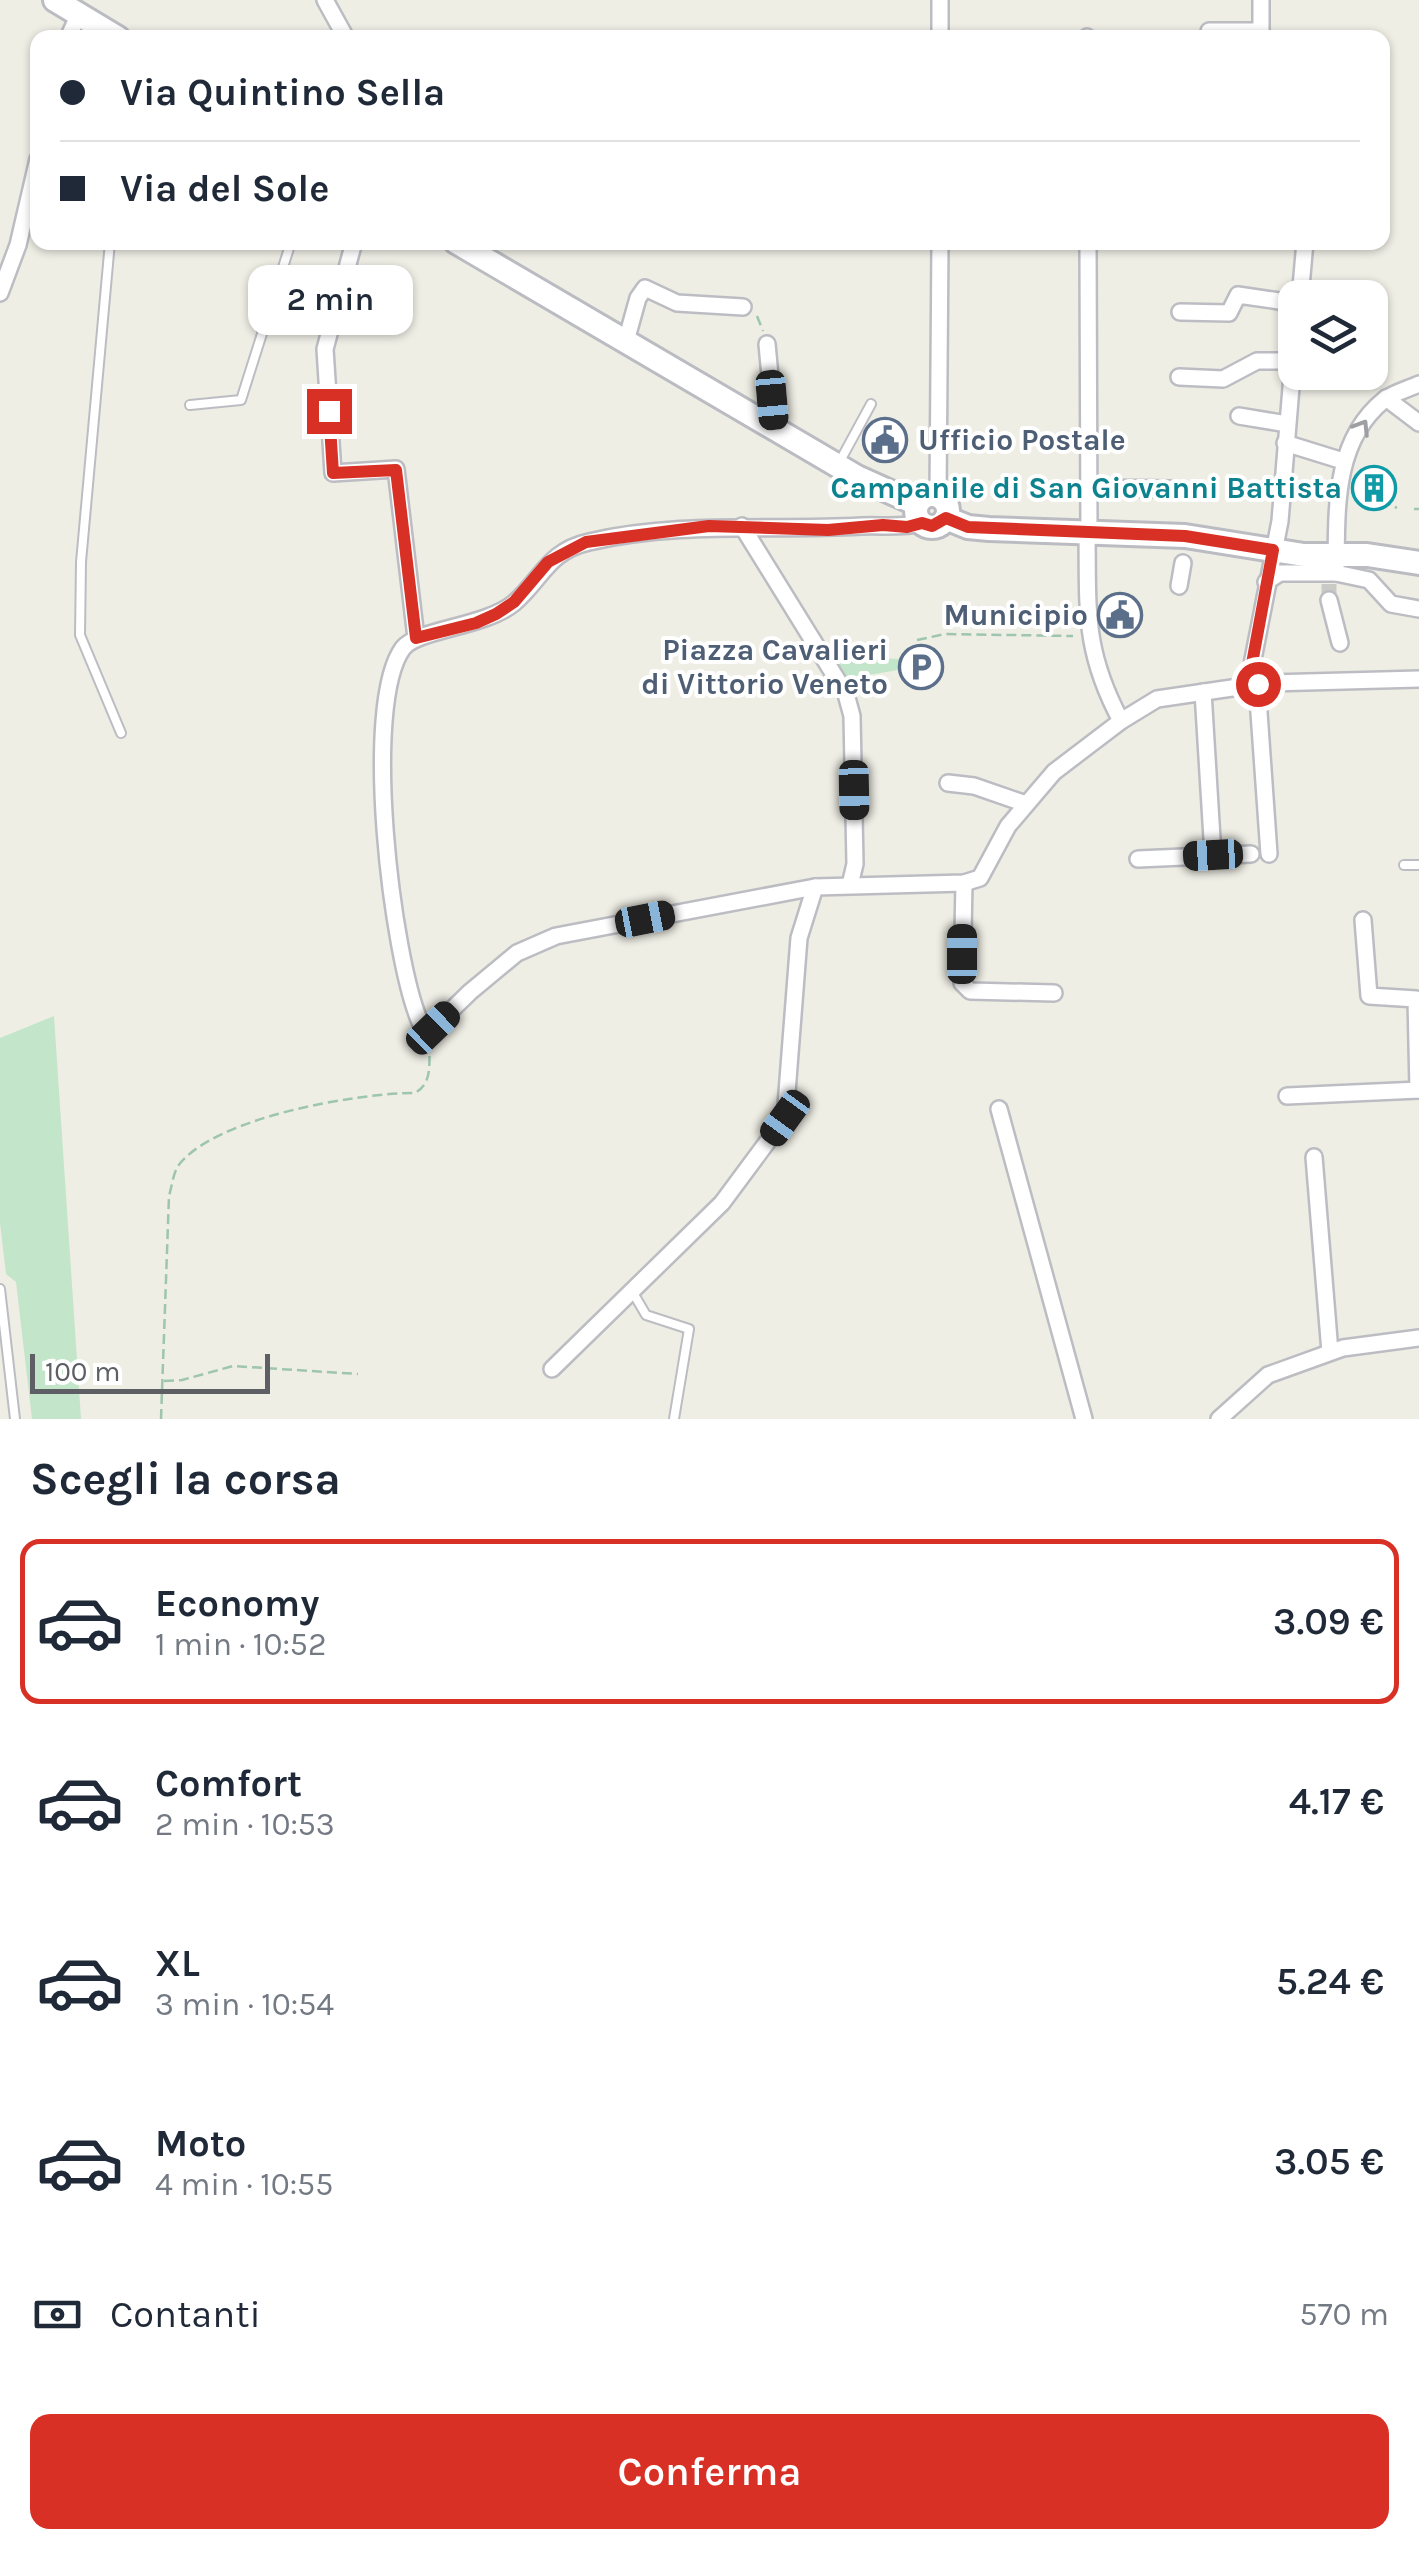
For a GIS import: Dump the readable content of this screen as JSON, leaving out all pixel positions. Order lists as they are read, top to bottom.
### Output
{
  "places": {
    "public building": ["Ufficio Postale", "Municipio"],
    "building": ["Campanile di San Giovanni Battista"],
    "parking": ["Piazza Cavalieri di Vittorio Veneto"]
  },
  "scale_bar": "100 m",
  "page": {
    "banner": ["Via Quintino Sella", "Via del Sole"],
    "bubble": "2 min",
    "scale": "100 m",
    "heading": "Scegli la corsa",
    "list": [
      {
        "name": "Economy",
        "note": "1 min · 10:52",
        "value": "3.09 €"
      },
      {
        "name": "Comfort",
        "note": "2 min · 10:53",
        "value": "4.17 €"
      },
      {
        "name": "XL",
        "note": "3 min · 10:54",
        "value": "5.24 €"
      },
      {
        "name": "Moto",
        "note": "4 min · 10:55",
        "value": "3.05 €"
      }
    ],
    "pay": ["Contanti", "570 m"],
    "buttons": "Conferma"
  }
}
